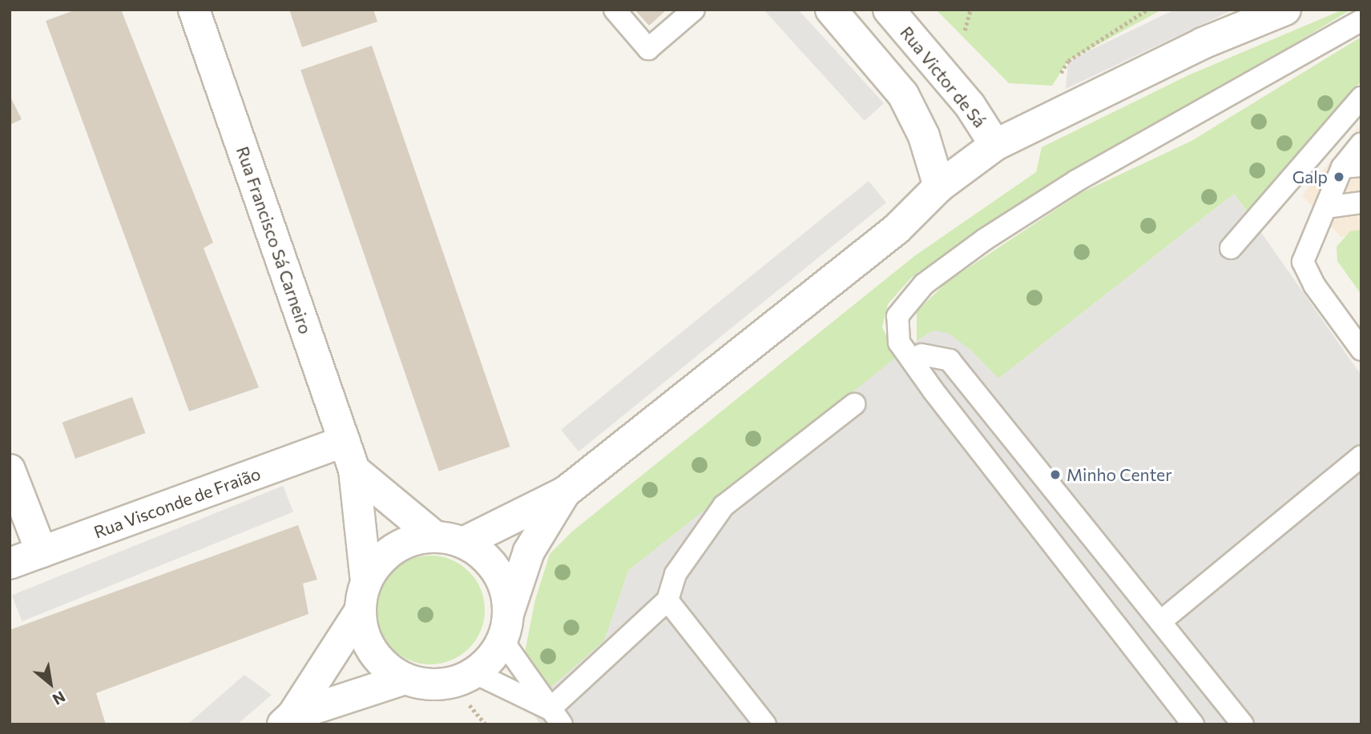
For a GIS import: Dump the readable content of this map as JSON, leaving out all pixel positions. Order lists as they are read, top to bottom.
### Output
{
  "streets": {
    "street": ["Rua Victor de Sá", "Rua Francisco Sá Carneiro", "Rua Visconde de Fraião"]
  },
  "crossings": [
    ["Rua Francisco Sá Carneiro", "Rua Visconde de Fraião"]
  ],
  "places": ["Galp", "Minho Center"],
  "north": "bottom right"
}
